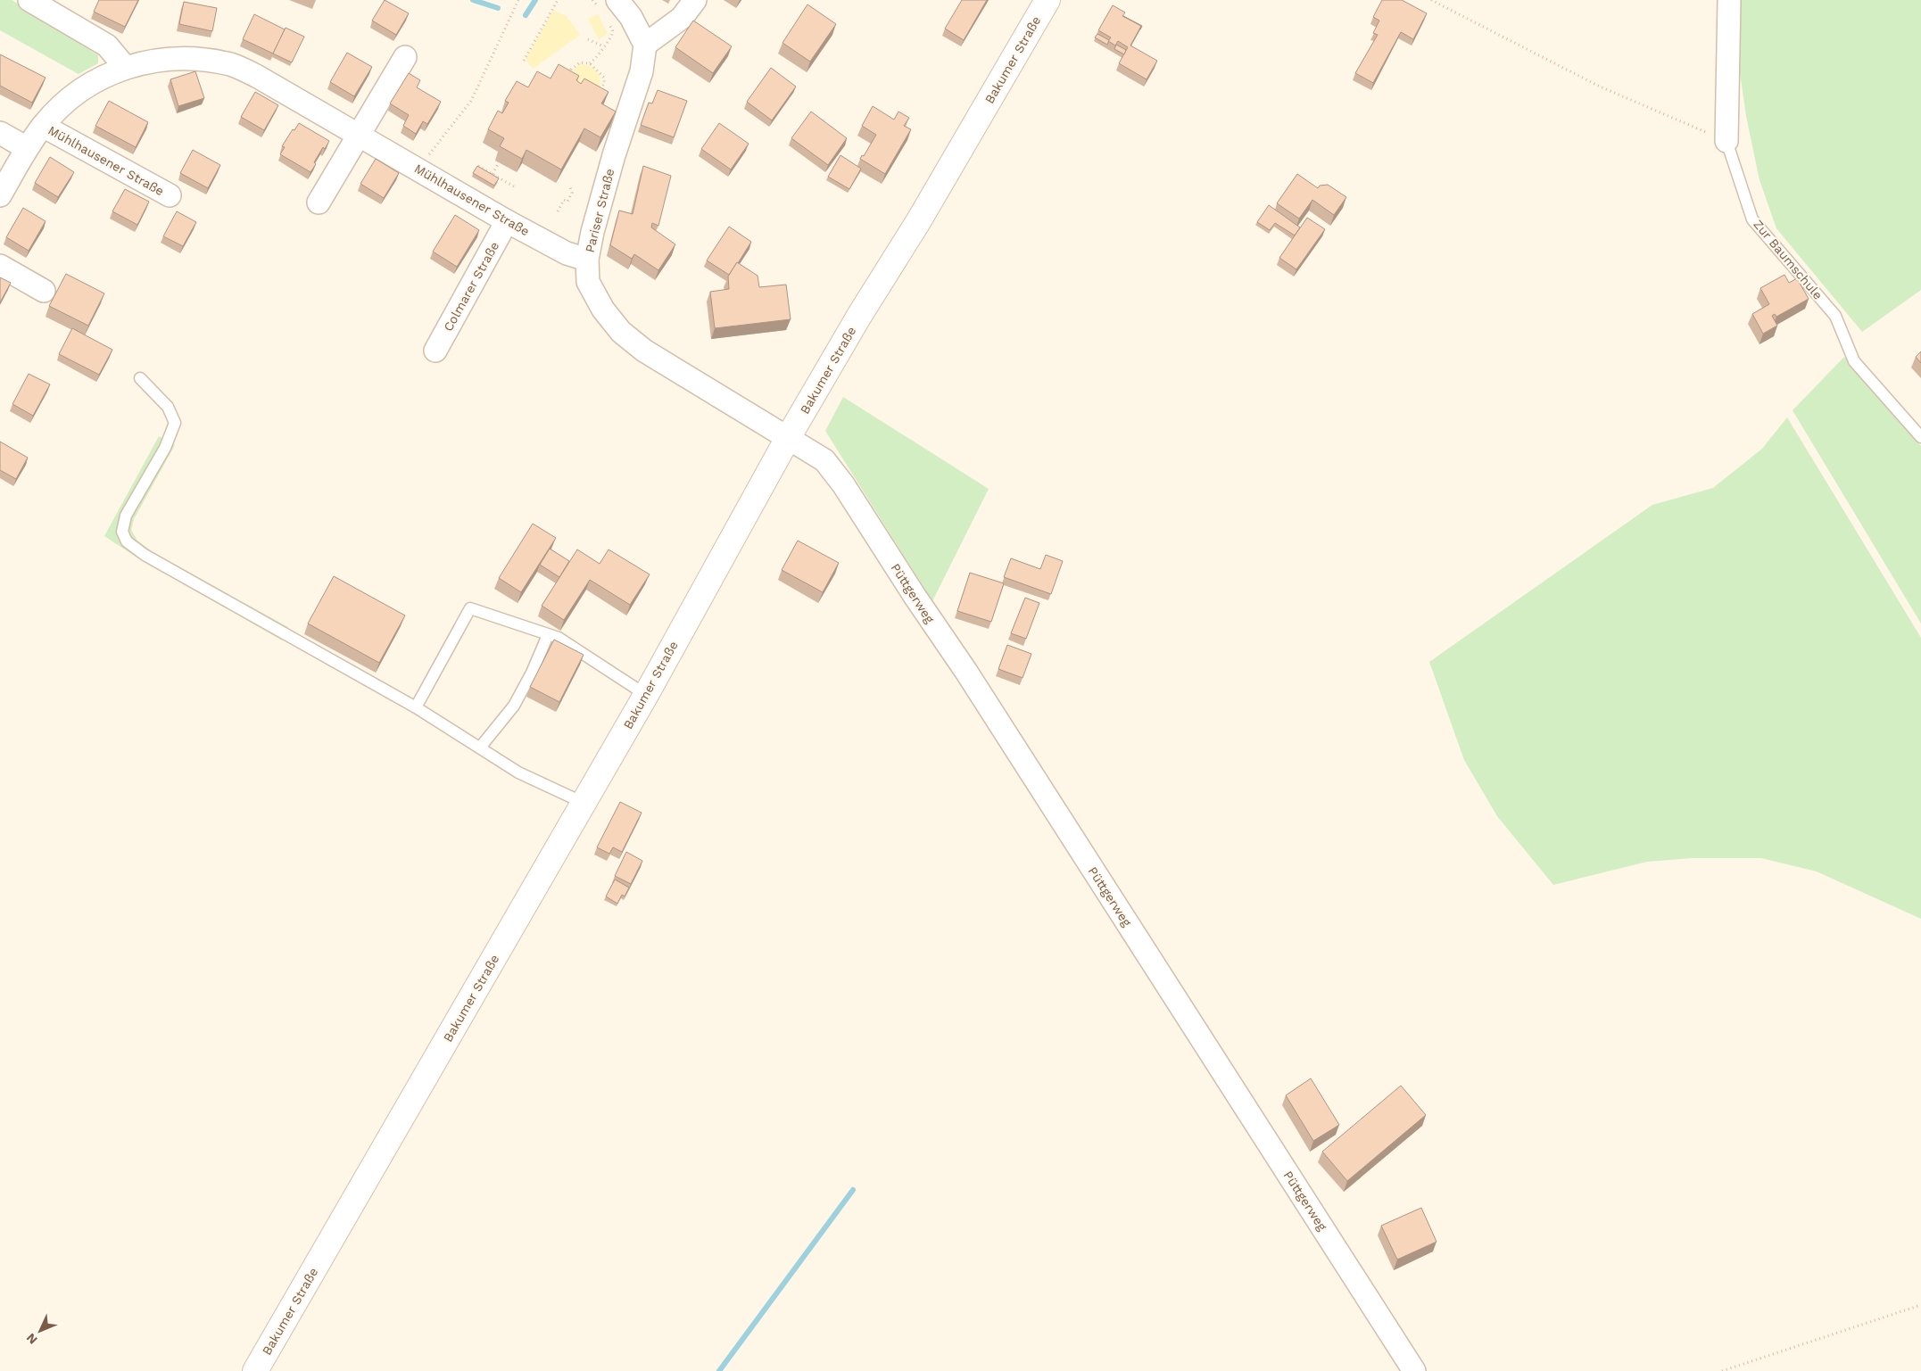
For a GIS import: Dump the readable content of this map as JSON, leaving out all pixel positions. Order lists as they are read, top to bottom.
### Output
{
  "streets": {
    "main road": ["Bakumer Straße"],
    "street": [
      "Mühlhausener Straße",
      "Pariser Straße",
      "Zur Baumschule",
      "Colmarer Straße",
      "Püttgerweg"
    ]
  },
  "crossings": [
    ["Bakumer Straße", "Pariser Straße"],
    ["Bakumer Straße", "Püttgerweg"],
    ["Mühlhausener Straße", "Pariser Straße"],
    ["Mühlhausener Straße", "Colmarer Straße"],
    ["Pariser Straße", "Püttgerweg"]
  ],
  "north": "bottom left"
}
